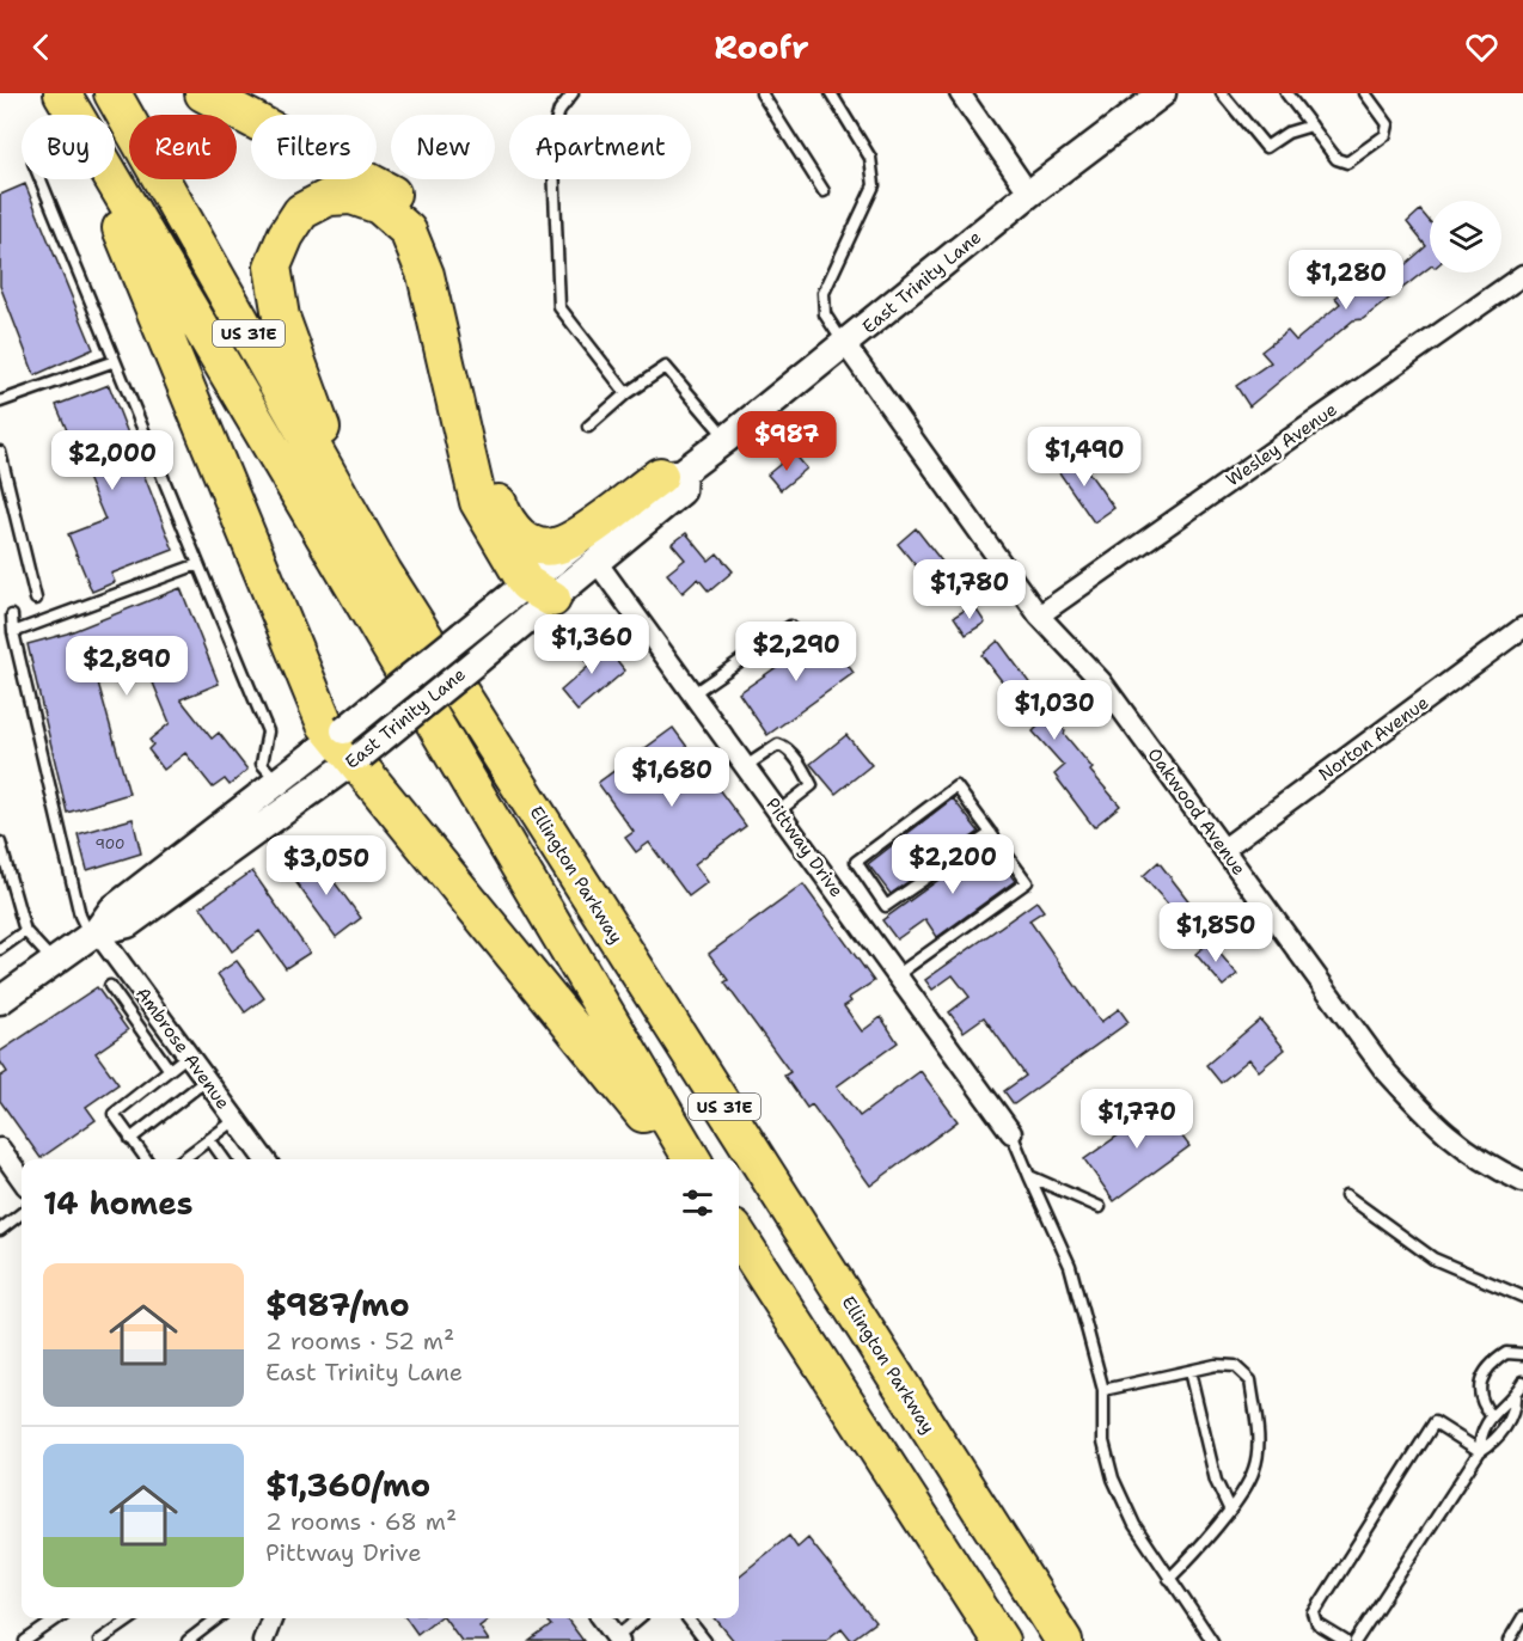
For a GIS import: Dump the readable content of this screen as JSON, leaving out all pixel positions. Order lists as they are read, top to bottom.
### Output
{
  "streets": {
    "highway": ["US 31E", "Ellington Parkway"],
    "main road": ["East Trinity Lane"],
    "street": [
      "Wesley Avenue",
      "Norton Avenue",
      "Oakwood Avenue",
      "Pittway Drive",
      "Ambrose Avenue"
    ]
  },
  "crossings": [
    ["East Trinity Lane", "Oakwood Avenue"],
    ["East Trinity Lane", "Pittway Drive"],
    ["East Trinity Lane", "Ambrose Avenue"],
    ["Wesley Avenue", "Oakwood Avenue"],
    ["Norton Avenue", "Oakwood Avenue"]
  ],
  "house_numbers": ["900"],
  "page": {
    "header": "Roofr",
    "chip": [
      "Buy",
      "Rent",
      "Filters",
      "New",
      "Apartment"
    ],
    "price": [
      "$1,280",
      "$987",
      "$1,490",
      "$2,000",
      "$1,780",
      "$1,360",
      "$2,290",
      "$2,890",
      "$1,030",
      "$1,680",
      "$2,200",
      "$3,050",
      "$1,850",
      "$1,770"
    ],
    "heading": "14 homes",
    "list": [
      {
        "name": "$987/mo",
        "note": "2 rooms · 52 m² · East Trinity Lane"
      },
      {
        "name": "$1,360/mo",
        "note": "2 rooms · 68 m² · Pittway Drive"
      }
    ]
  }
}
